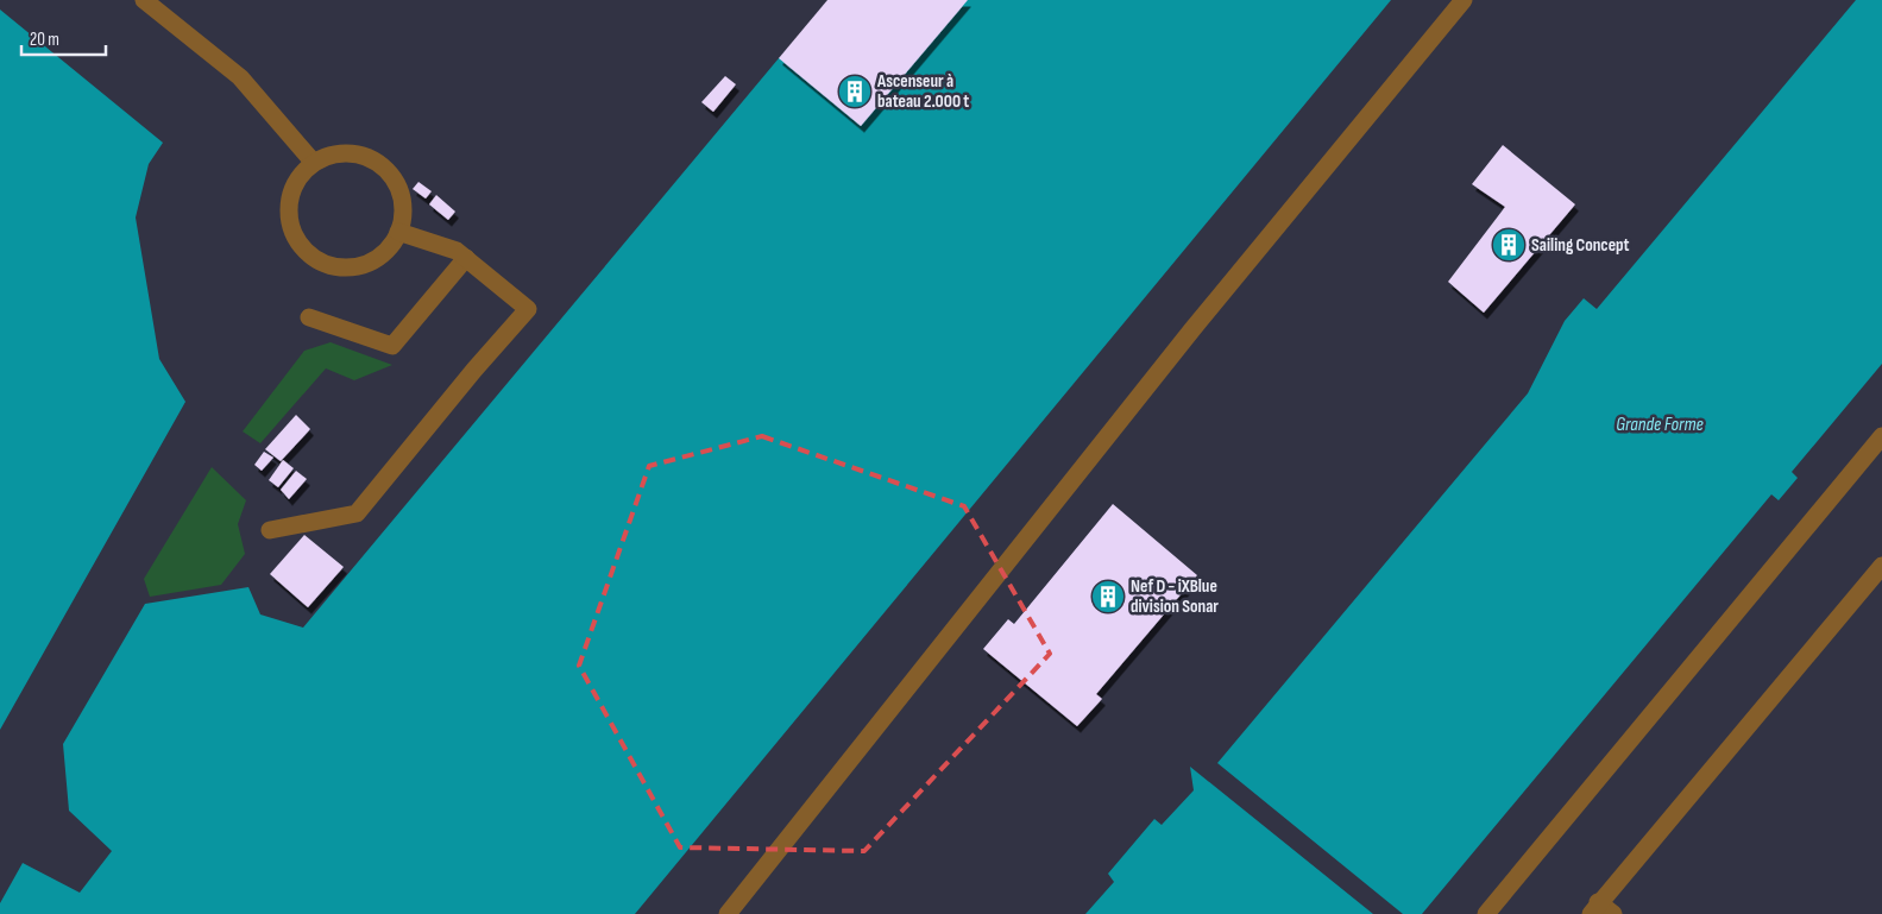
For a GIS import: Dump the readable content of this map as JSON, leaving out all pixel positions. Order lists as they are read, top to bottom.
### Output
{
  "water": ["Grande Forme"],
  "places": {
    "building": ["Ascenseur à bateau 2.000 t", "Sailing Concept", "Nef D - iXBlue division Sonar"]
  },
  "scale_bar": "20 m"
}
